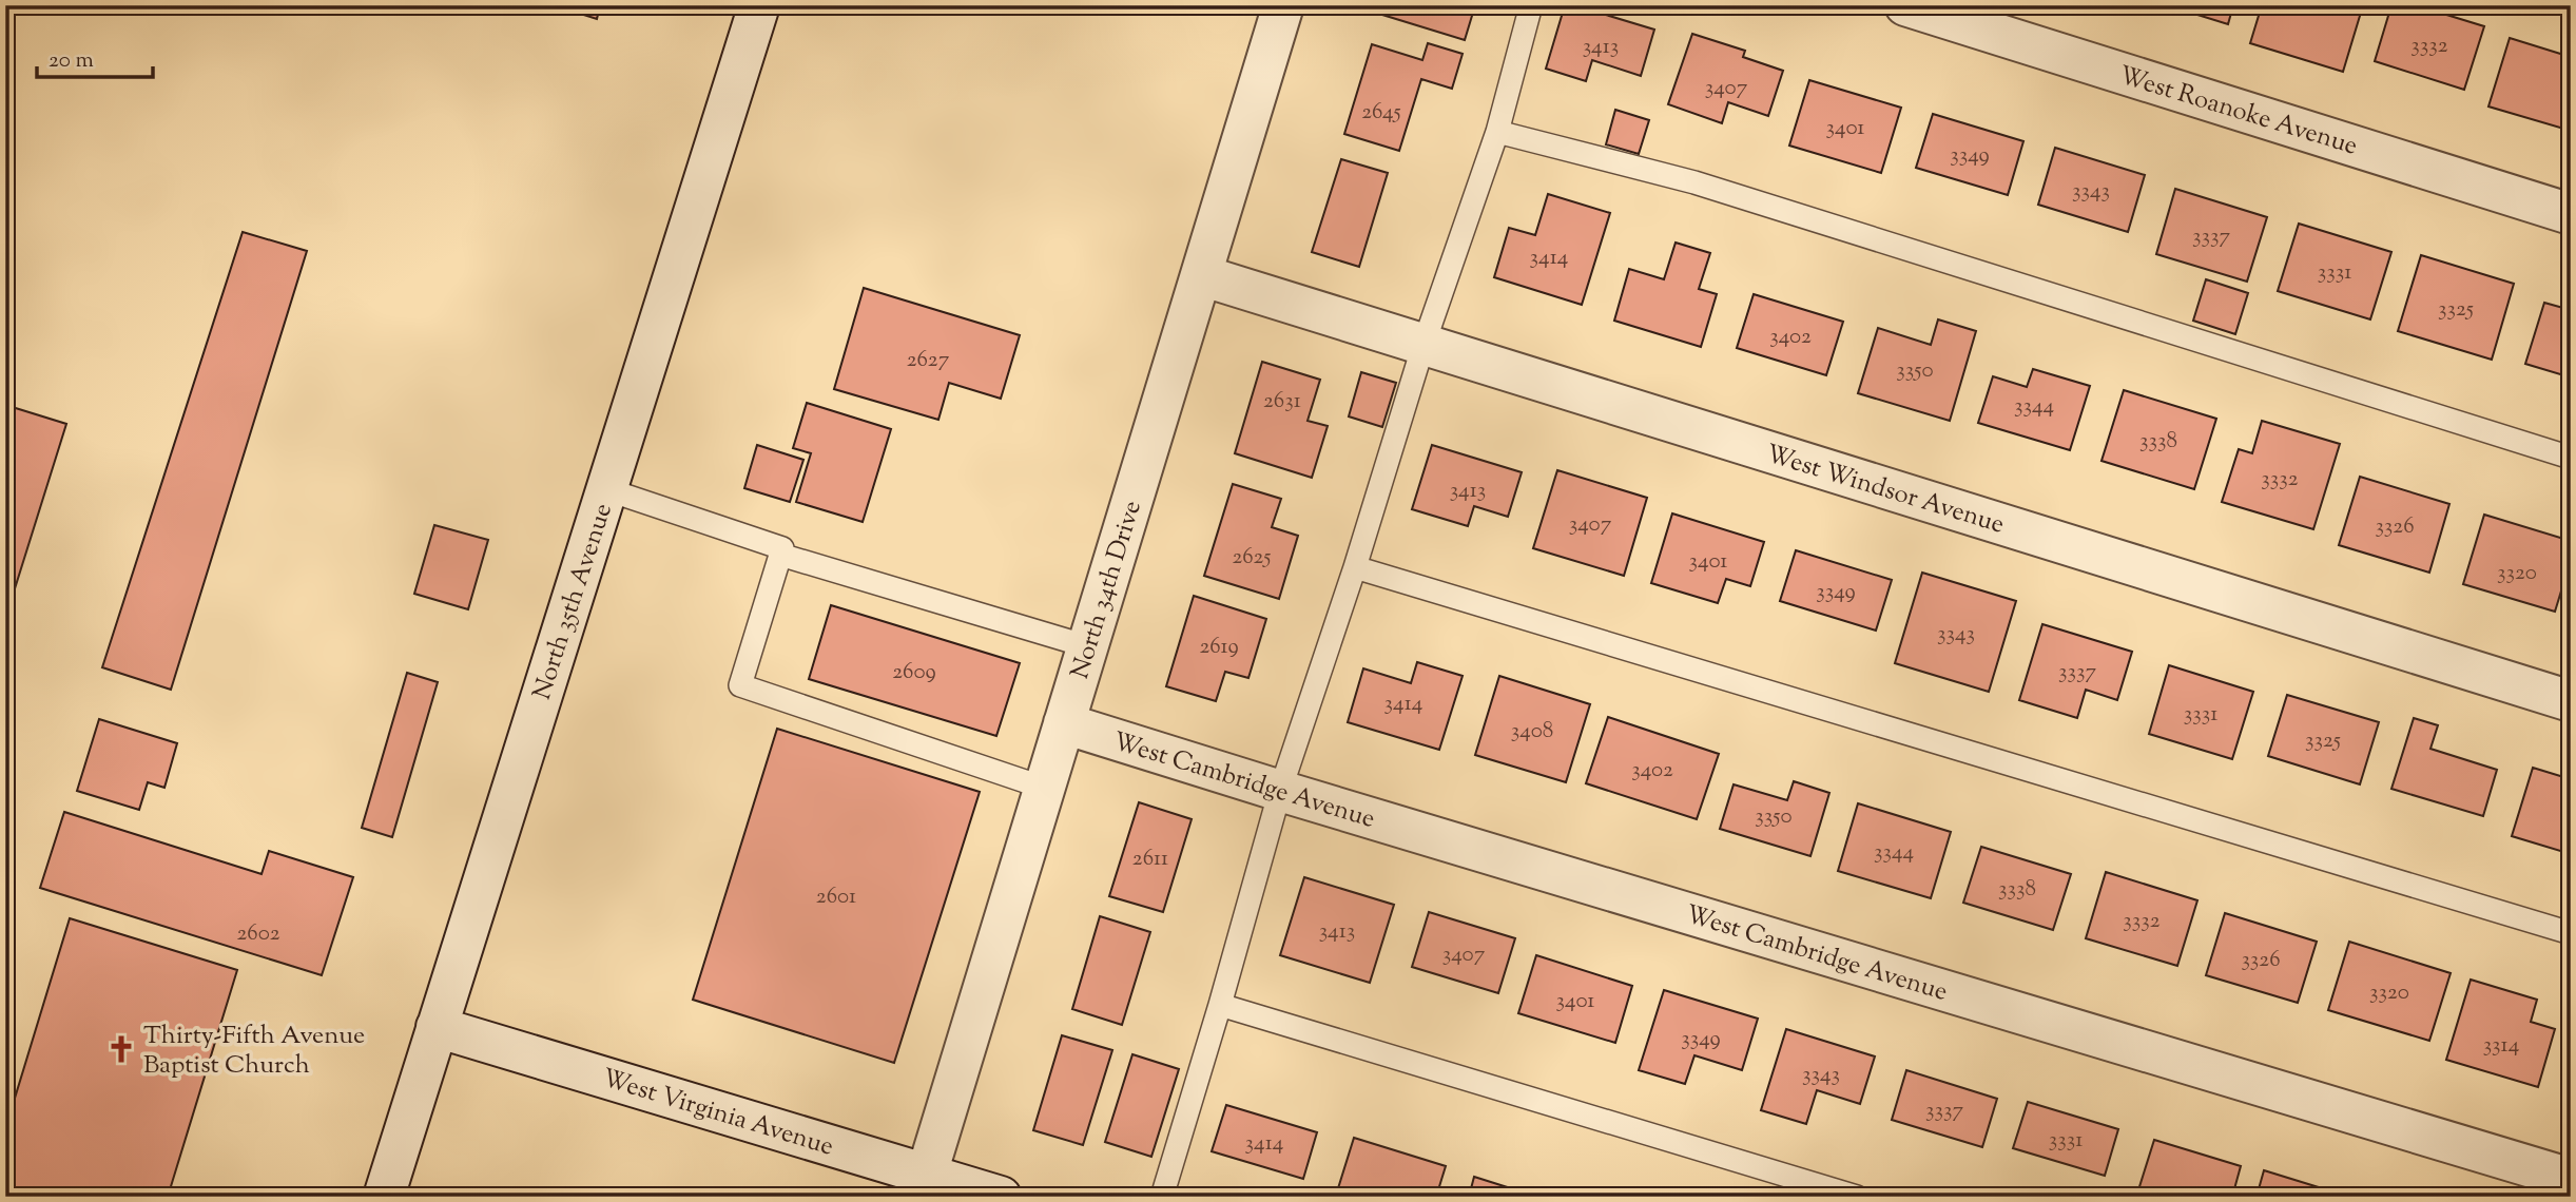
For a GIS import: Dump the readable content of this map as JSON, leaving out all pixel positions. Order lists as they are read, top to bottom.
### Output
{
  "streets": {
    "street": [
      "West Roanoke Avenue",
      "West Windsor Avenue",
      "North 34th Drive",
      "North 35th Avenue",
      "West Cambridge Avenue",
      "West Virginia Avenue"
    ]
  },
  "crossings": [
    ["West Windsor Avenue", "North 34th Drive"],
    ["North 34th Drive", "West Cambridge Avenue"],
    ["North 34th Drive", "West Virginia Avenue"],
    ["North 35th Avenue", "West Virginia Avenue"]
  ],
  "places": {
    "church": ["Thirty-Fifth Avenue Baptist Church"]
  },
  "house_numbers": [
    "3332",
    "3413",
    "3407",
    "2645",
    "3401",
    "3349",
    "3343",
    "3337",
    "3414",
    "3331",
    "3325",
    "3402",
    "2627",
    "3350",
    "2631",
    "3344",
    "3338",
    "3332",
    "3413",
    "3407",
    "3326",
    "2625",
    "3401",
    "3320",
    "3349",
    "3343",
    "2619",
    "2609",
    "3337",
    "3414",
    "3331",
    "3408",
    "3325",
    "3402",
    "3350",
    "3344",
    "2611",
    "3338",
    "2601",
    "3332",
    "3413",
    "2602",
    "3407",
    "3326",
    "3320",
    "3401",
    "3349",
    "3314",
    "3343",
    "3337",
    "3331",
    "3414"
  ],
  "scale_bar": "20 m"
}
